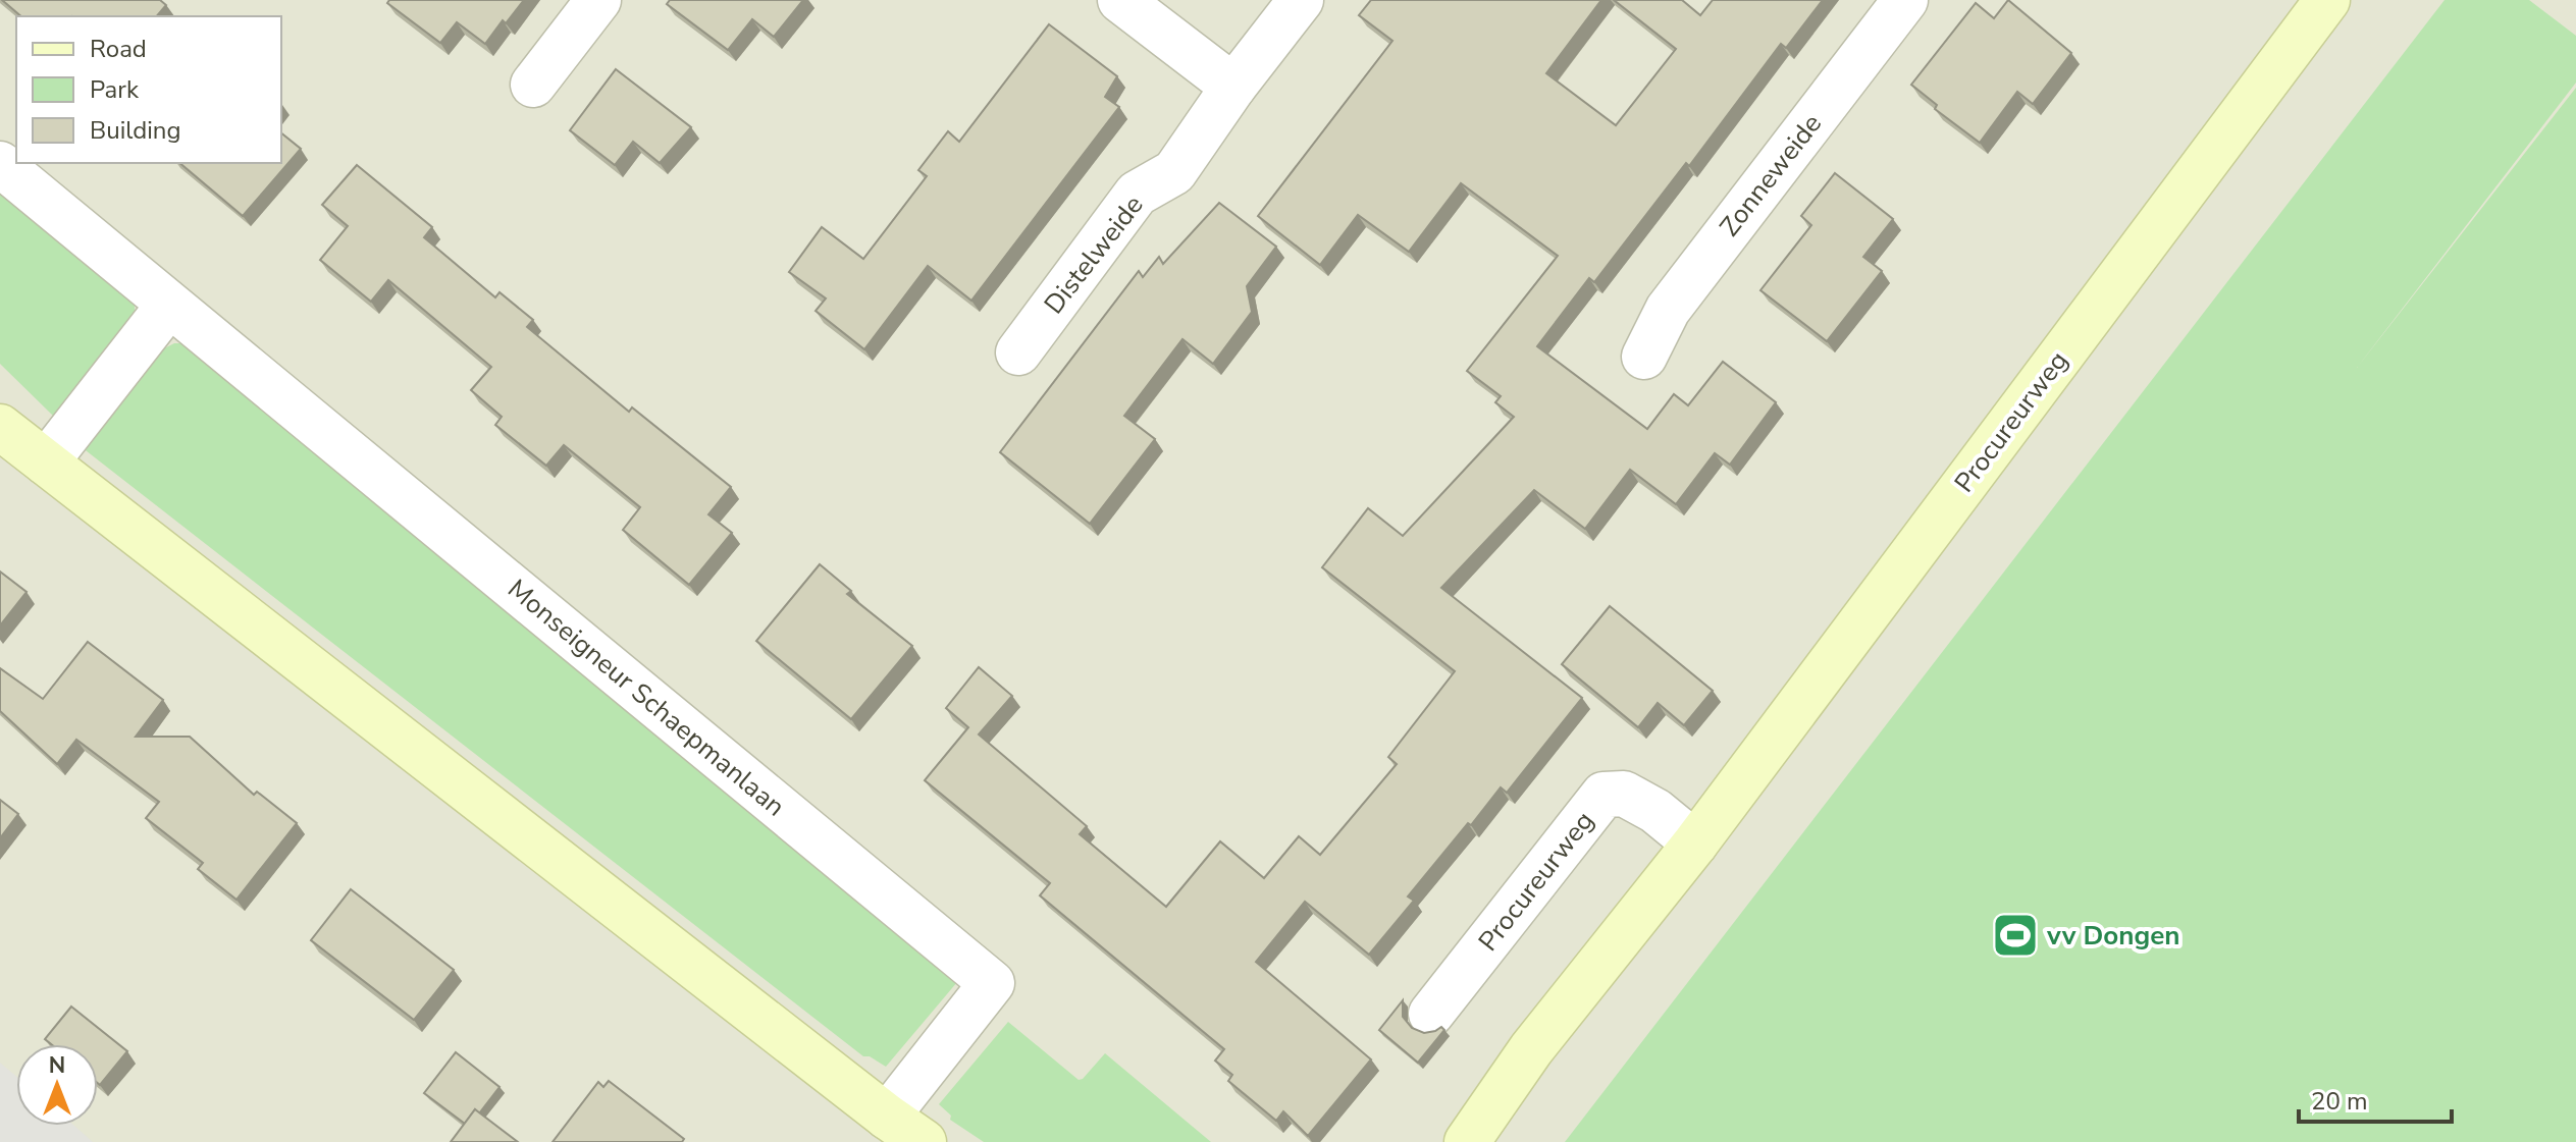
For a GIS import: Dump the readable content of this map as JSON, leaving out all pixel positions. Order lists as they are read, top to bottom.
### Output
{
  "streets": {
    "main road": ["Procureurweg"],
    "street": ["Zonneweide", "Distelweide", "Monseigneur Schaepmanlaan"]
  },
  "places": {
    "sports": ["vv Dongen"]
  },
  "legend": ["Road", "Park", "Building"],
  "scale_bar": "20 m",
  "north": "top"
}
